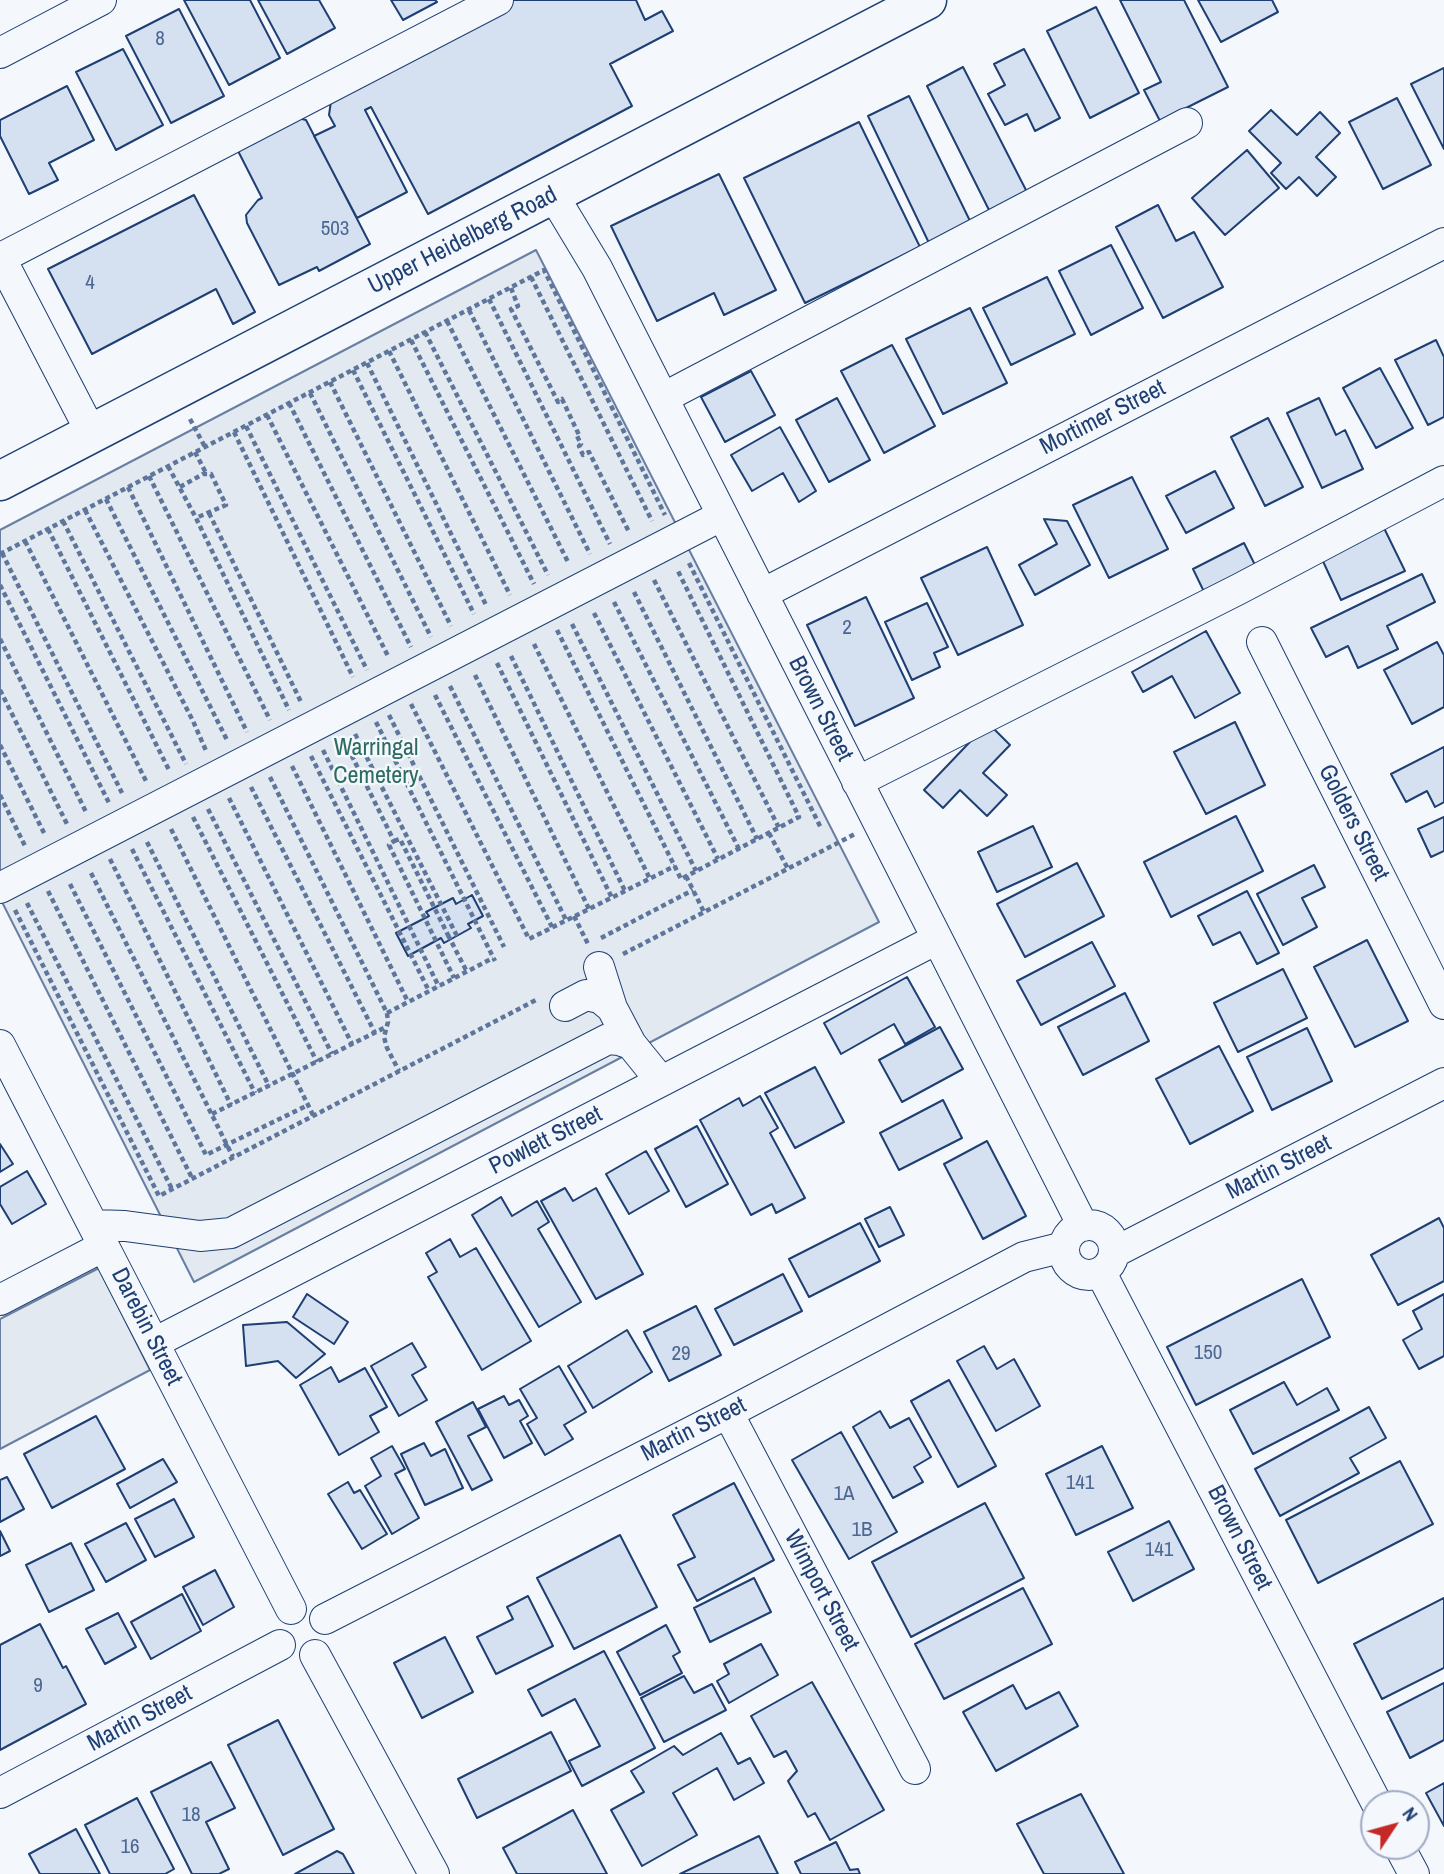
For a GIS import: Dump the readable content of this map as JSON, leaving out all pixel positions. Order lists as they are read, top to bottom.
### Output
{
  "streets": {
    "main road": ["Upper Heidelberg Road"],
    "street": [
      "Mortimer Street",
      "Brown Street",
      "Golders Street",
      "Powlett Street",
      "Martin Street",
      "Darebin Street",
      "Wimport Street"
    ]
  },
  "crossings": [
    ["Upper Heidelberg Road", "Brown Street"],
    ["Mortimer Street", "Brown Street"],
    ["Brown Street", "Powlett Street"],
    ["Brown Street", "Martin Street"],
    ["Powlett Street", "Darebin Street"],
    ["Martin Street", "Darebin Street"],
    ["Martin Street", "Wimport Street"]
  ],
  "parks": ["Warringal Cemetery"],
  "house_numbers": [
    "8",
    "503",
    "4",
    "2",
    "150",
    "29",
    "141",
    "1A",
    "1B",
    "141",
    "9",
    "18",
    "16"
  ],
  "north": "top right"
}
